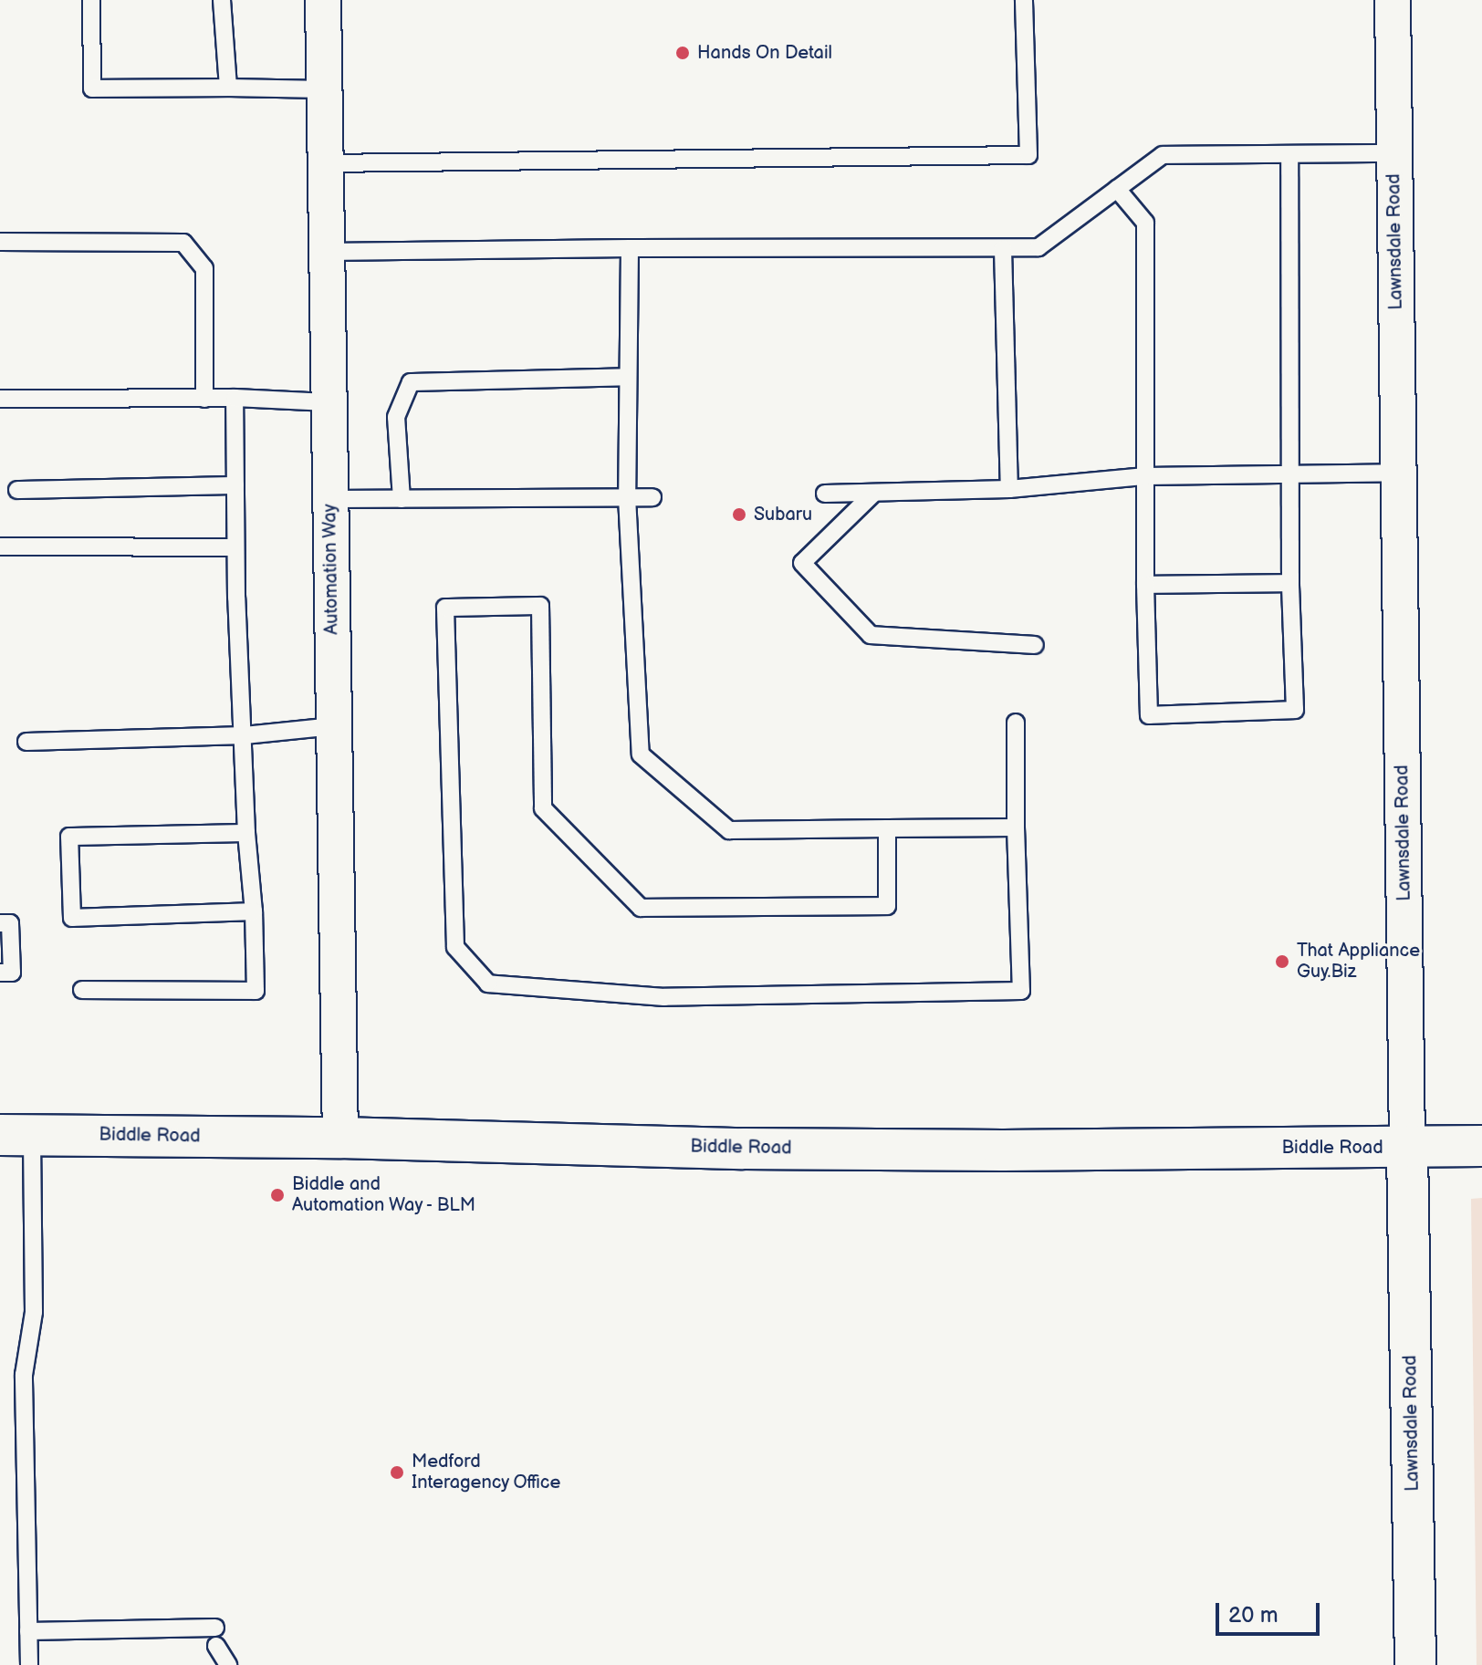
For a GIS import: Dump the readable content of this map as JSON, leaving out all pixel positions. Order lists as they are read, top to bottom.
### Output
{
  "streets": {
    "main road": ["Lawnsdale Road", "Biddle Road"],
    "street": ["Automation Way"]
  },
  "crossings": [
    ["Lawnsdale Road", "Biddle Road"],
    ["Automation Way", "Biddle Road"]
  ],
  "places": [
    "Hands On Detail",
    "Subaru",
    "That Appliance Guy.Biz",
    "Biddle and Automation Way - BLM",
    "Medford Interagency Office"
  ],
  "scale_bar": "20 m"
}
